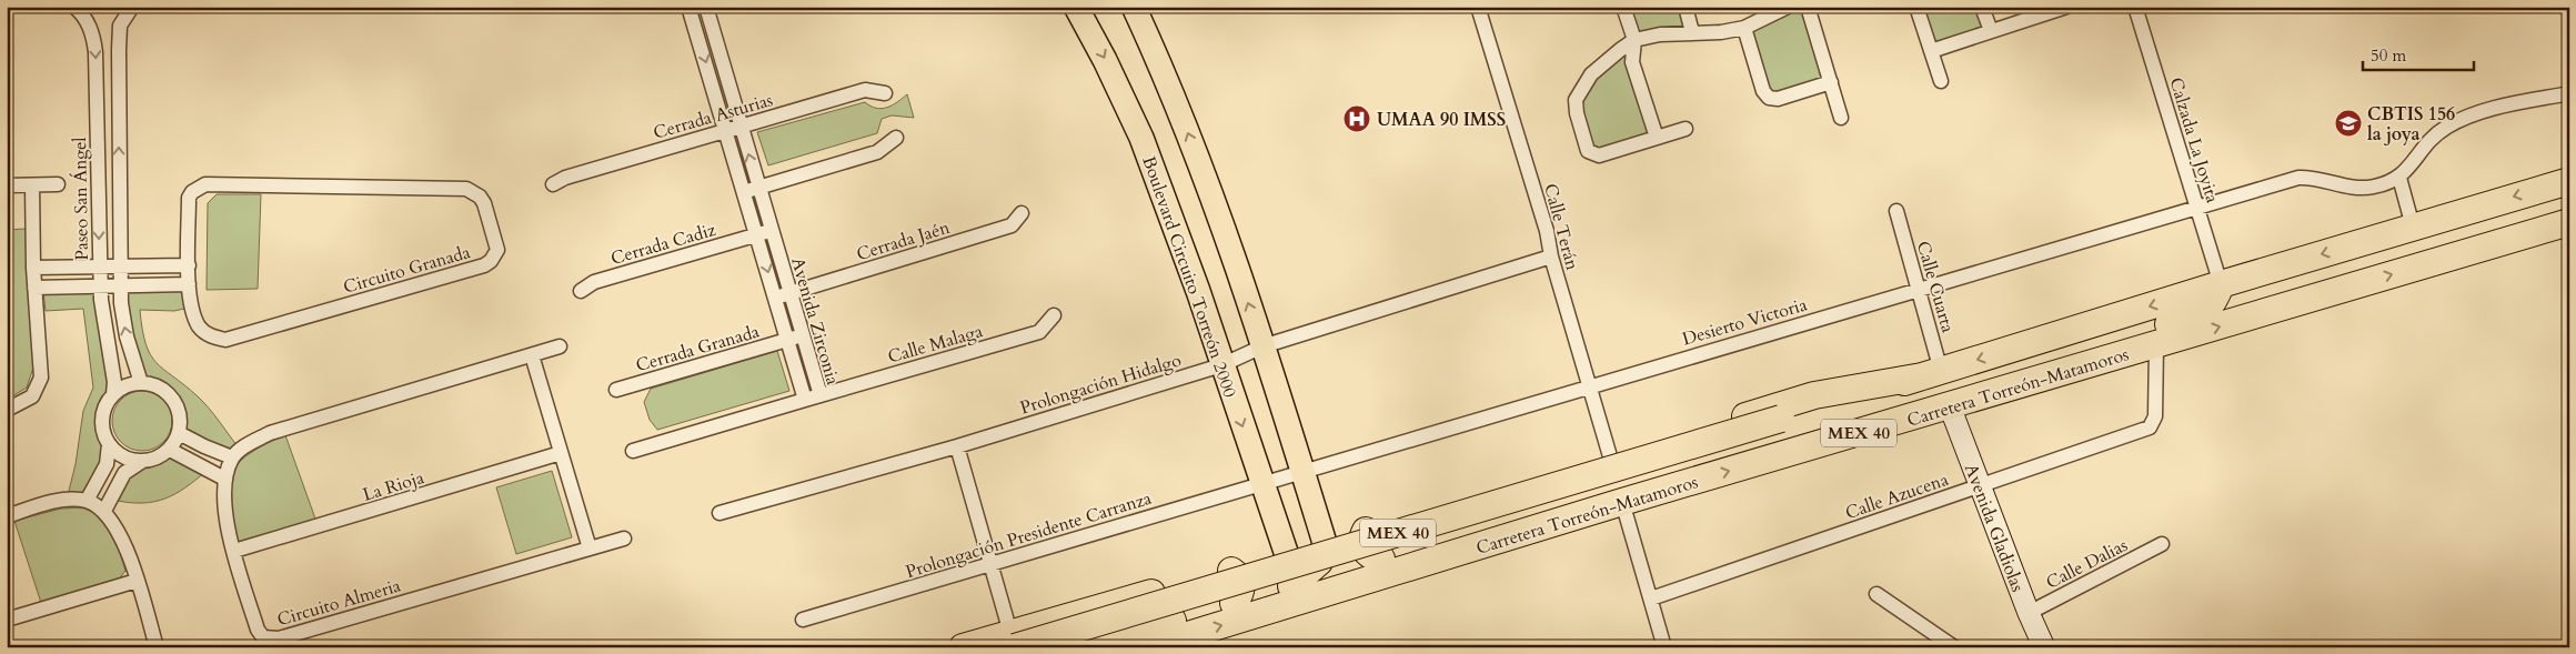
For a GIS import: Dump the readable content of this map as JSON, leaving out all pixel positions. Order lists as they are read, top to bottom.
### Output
{
  "streets": {
    "highway": ["Carretera Torreón-Matamoros", "MEX 40"],
    "main road": ["Boulevard Circuito Torreón 2000"],
    "street": [
      "Cerrada Asturias",
      "Calzada La Joyita",
      "Paseo San Ángel",
      "Calle Terán",
      "Cerrada Jaén",
      "Cerrada Cadiz",
      "Circuito Granada",
      "Calle Cuarta",
      "Avenida Zirconia",
      "Desierto Victoria",
      "Calle Malaga",
      "Cerrada Granada",
      "Prolongación Hidalgo",
      "La Rioja",
      "Calle Azucena",
      "Avenida Gladiolas",
      "Prolongación Presidente Carranza",
      "Calle Dalias",
      "Circuito Almeria"
    ]
  },
  "crossings": [
    ["Cerrada Asturias", "Avenida Zirconia"],
    ["Calzada La Joyita", "Desierto Victoria"],
    ["Calzada La Joyita", "MEX 40"],
    ["Calle Terán", "Desierto Victoria"],
    ["Calle Terán", "Prolongación Hidalgo"],
    ["Cerrada Jaén", "Avenida Zirconia"],
    ["Cerrada Cadiz", "Avenida Zirconia"],
    ["Boulevard Circuito Torreón 2000", "Prolongación Hidalgo"],
    ["Boulevard Circuito Torreón 2000", "Prolongación Presidente Carranza"],
    ["Calle Cuarta", "Desierto Victoria"],
    ["Calle Cuarta", "MEX 40"],
    ["Avenida Zirconia", "Calle Malaga"],
    ["Avenida Zirconia", "Cerrada Granada"],
    ["Desierto Victoria", "Prolongación Presidente Carranza"],
    ["Carretera Torreón-Matamoros", "Calle Azucena"],
    ["Carretera Torreón-Matamoros", "Avenida Gladiolas"],
    ["La Rioja", "Circuito Almeria"],
    ["Calle Azucena", "Avenida Gladiolas"],
    ["Avenida Gladiolas", "Calle Dalias"]
  ],
  "places": {
    "hospital": ["UMAA 90 IMSS"],
    "school or university": ["CBTIS 156 la joya"]
  },
  "scale_bar": "50 m"
}
